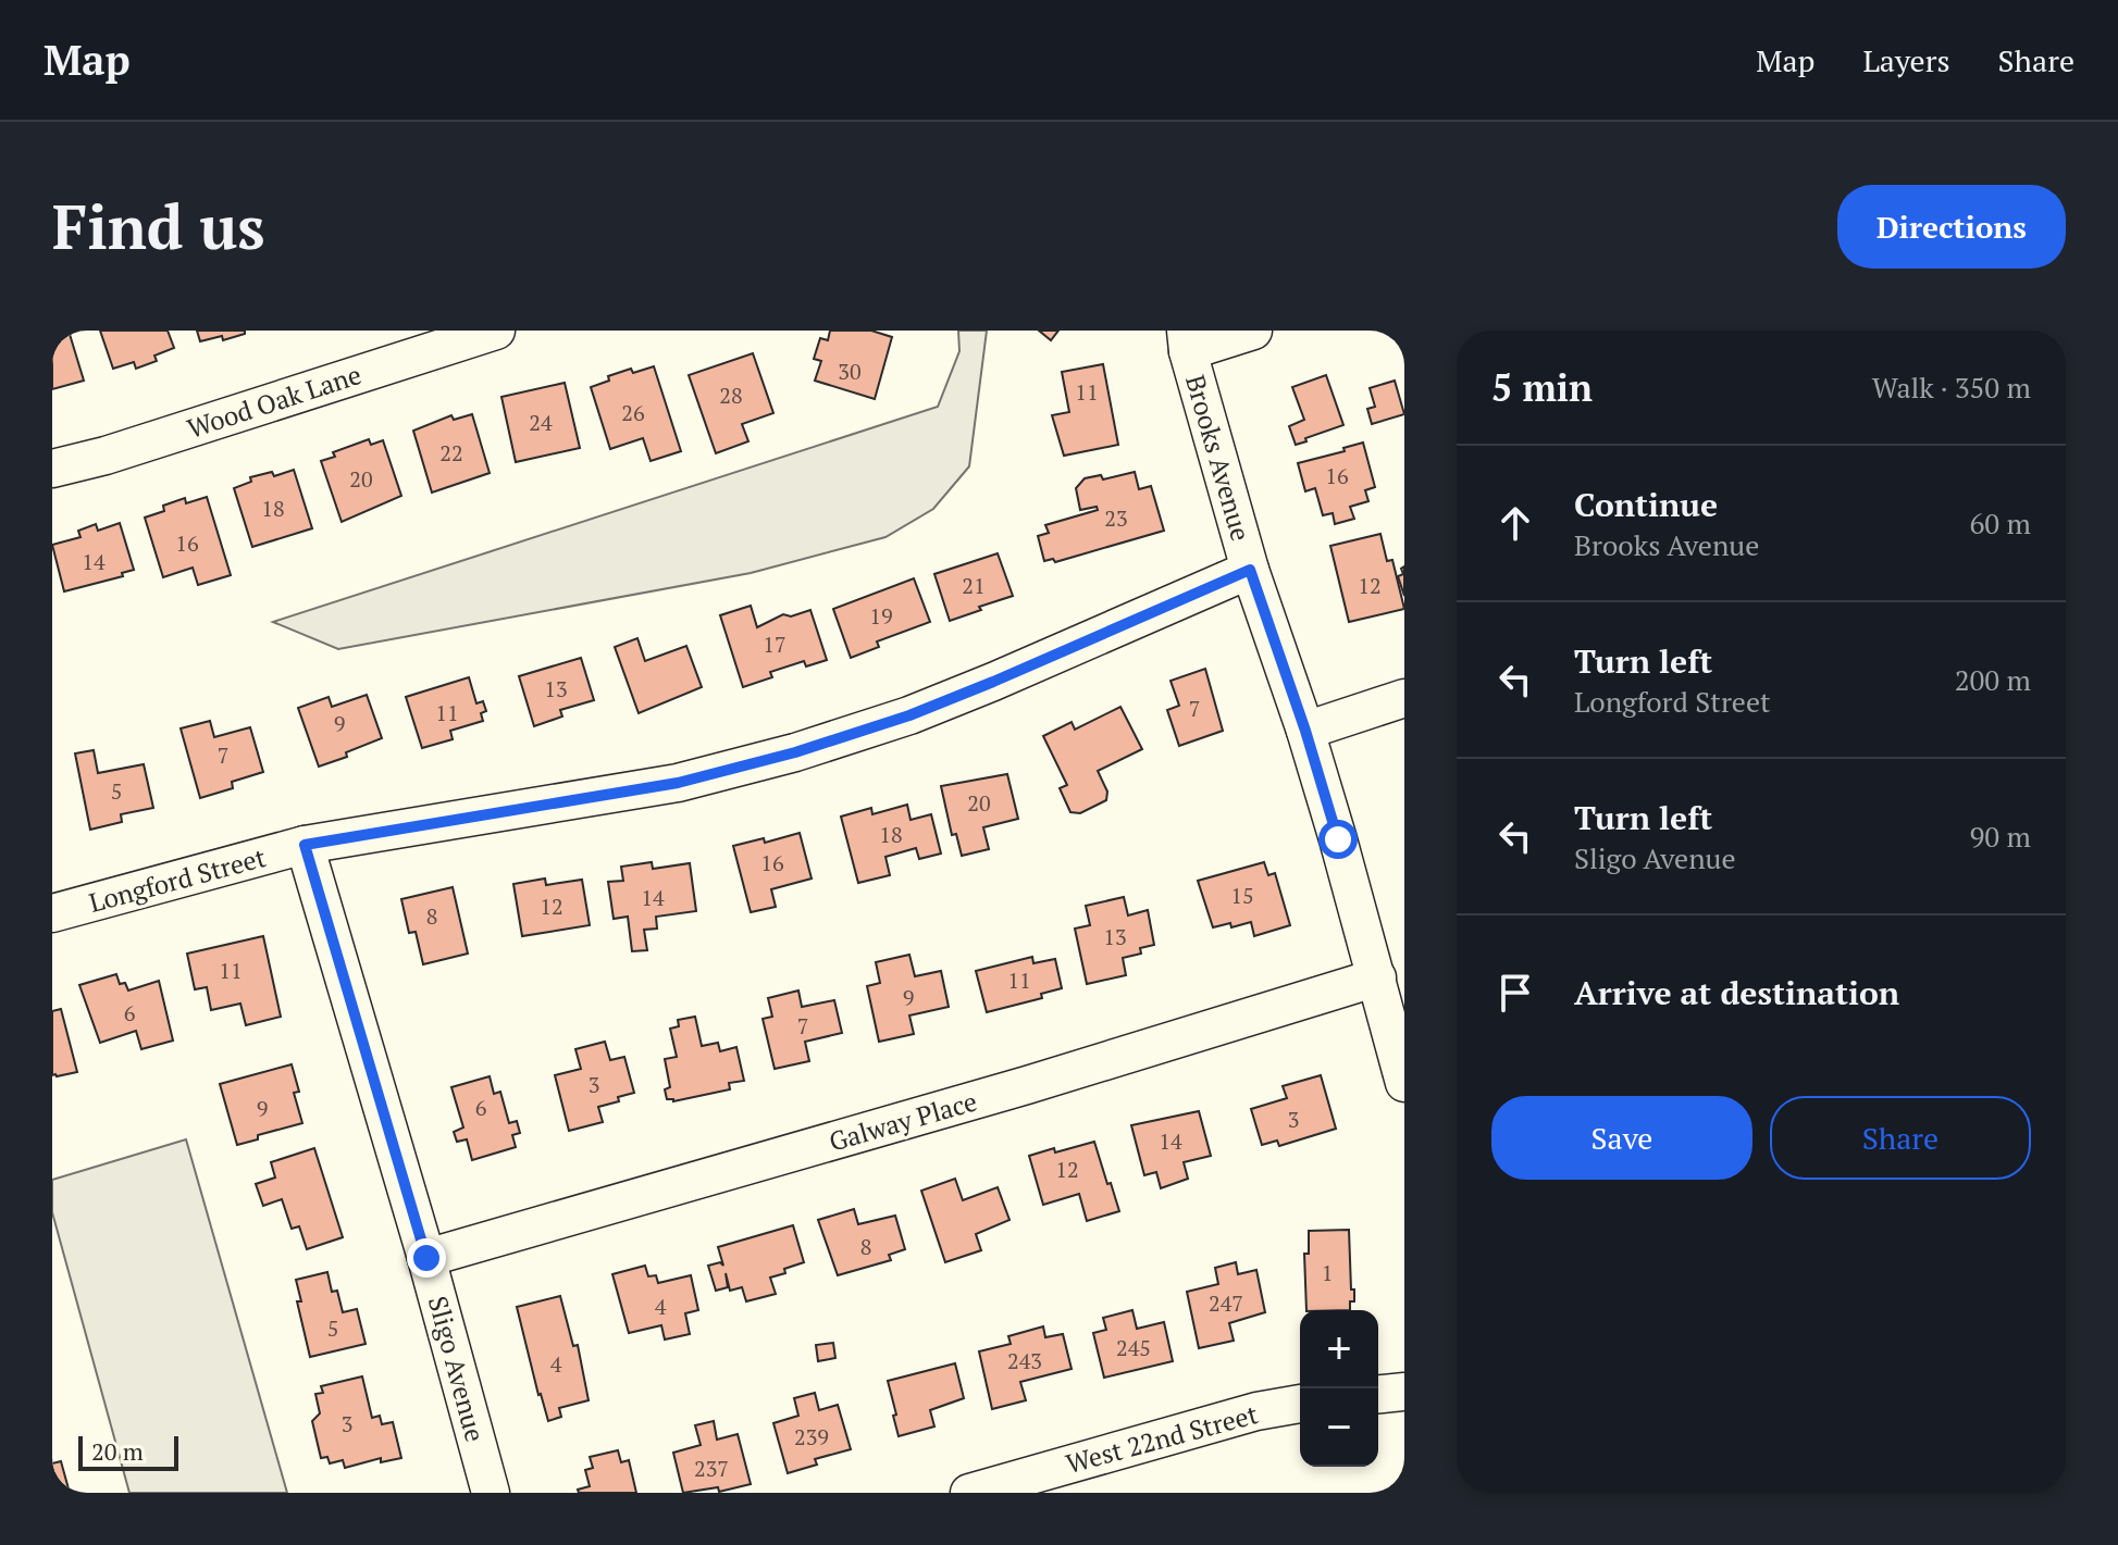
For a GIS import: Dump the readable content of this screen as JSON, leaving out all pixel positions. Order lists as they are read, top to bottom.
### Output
{
  "streets": {
    "street": [
      "Wood Oak Lane",
      "Brooks Avenue",
      "Longford Street",
      "Galway Place",
      "Sligo Avenue",
      "West 22nd Street"
    ]
  },
  "crossings": [
    ["Brooks Avenue", "Longford Street"],
    ["Brooks Avenue", "Galway Place"],
    ["Longford Street", "Sligo Avenue"],
    ["Galway Place", "Sligo Avenue"]
  ],
  "house_numbers": [
    "30",
    "11",
    "28",
    "26",
    "24",
    "22",
    "16",
    "20",
    "18",
    "23",
    "16",
    "14",
    "21",
    "12",
    "19",
    "17",
    "13",
    "7",
    "11",
    "9",
    "7",
    "5",
    "20",
    "18",
    "16",
    "15",
    "14",
    "12",
    "8",
    "13",
    "11",
    "11",
    "9",
    "6",
    "7",
    "3",
    "6",
    "9",
    "3",
    "14",
    "12",
    "8",
    "1",
    "247",
    "4",
    "5",
    "245",
    "243",
    "4",
    "3",
    "239",
    "237"
  ],
  "scale_bar": "20 m",
  "page": {
    "header": "Map",
    "nav": ["Map", "Layers", "Share"],
    "buttons": [
      "Directions",
      ["Save", "Share"]
    ],
    "title": "Find us",
    "heading": ["5 min", "Walk · 350 m"],
    "list": [
      ["Continue", "Brooks Avenue", "60 m"],
      ["Turn left", "Longford Street", "200 m"],
      ["Turn left", "Sligo Avenue", "90 m"],
      "Arrive at destination"
    ],
    "map_buttons": ["+", "−"],
    "scale": "20 m"
  }
}
